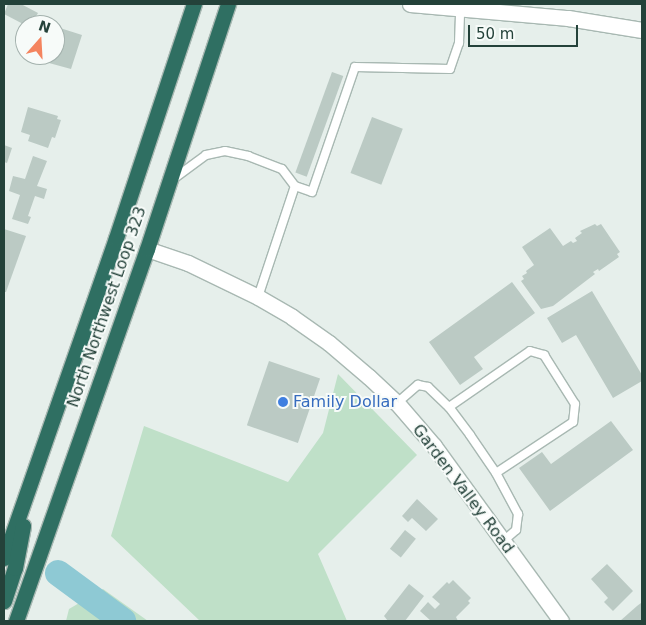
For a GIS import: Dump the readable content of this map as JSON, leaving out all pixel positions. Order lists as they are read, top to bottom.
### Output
{
  "streets": {
    "highway": ["North Northwest Loop 323"],
    "street": ["Garden Valley Road"]
  },
  "crossings": [
    ["North Northwest Loop 323", "Garden Valley Road"]
  ],
  "places": ["Family Dollar"],
  "scale_bar": "50 m",
  "north": "top"
}
